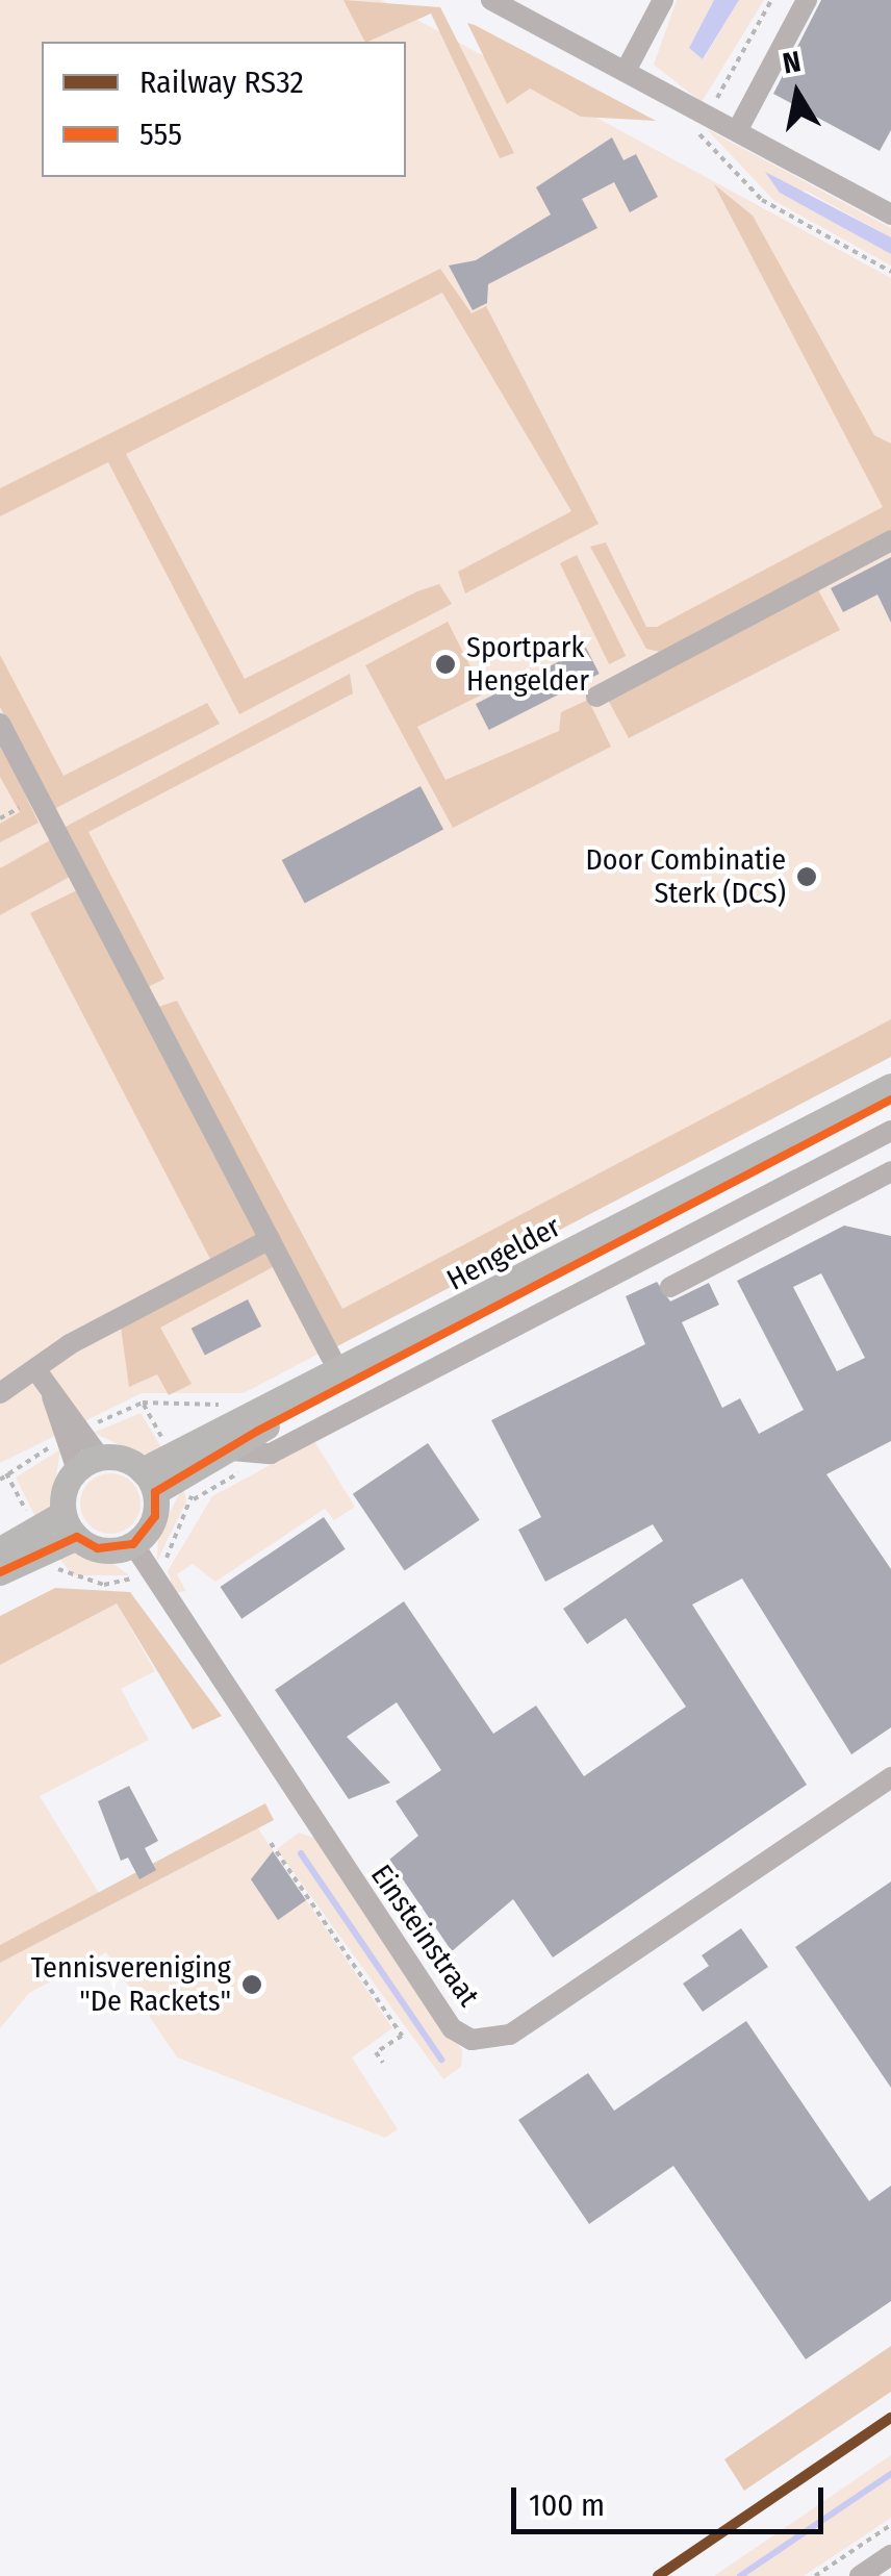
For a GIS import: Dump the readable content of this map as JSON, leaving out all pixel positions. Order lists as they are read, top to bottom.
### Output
{
  "streets": {
    "main road": ["Hengelder"],
    "street": ["Einsteinstraat"]
  },
  "crossings": [
    ["Hengelder", "Einsteinstraat"]
  ],
  "places": ["Sportpark Hengelder", "Door Combinatie Sterk (DCS)", "Tennisvereniging \"De Rackets\""],
  "lines": ["transit line 555", "rail line RS32"],
  "legend": ["Railway RS32", "555"],
  "scale_bar": "100 m",
  "north": "top"
}
